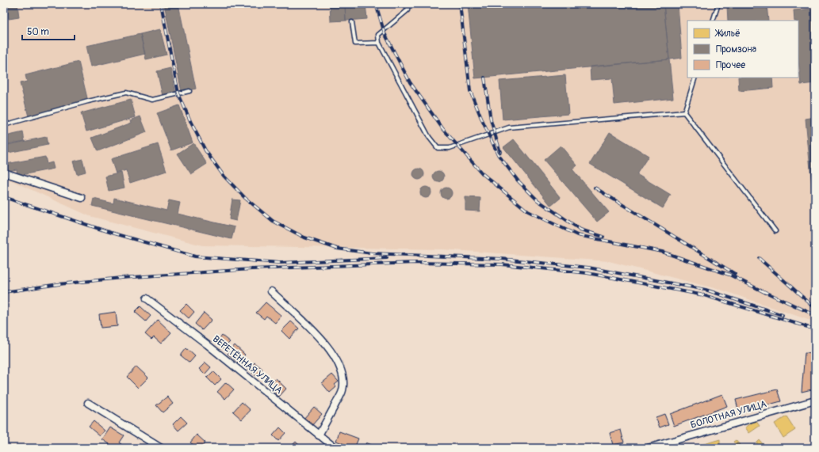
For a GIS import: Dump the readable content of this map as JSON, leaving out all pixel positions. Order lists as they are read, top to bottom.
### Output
{
  "streets": {
    "street": ["ВЕРЕТЁННАЯ УЛИЦА", "БОЛОТНАЯ УЛИЦА"]
  },
  "legend": ["Жильё", "Промзона", "Прочее"],
  "scale_bar": "50 m"
}
